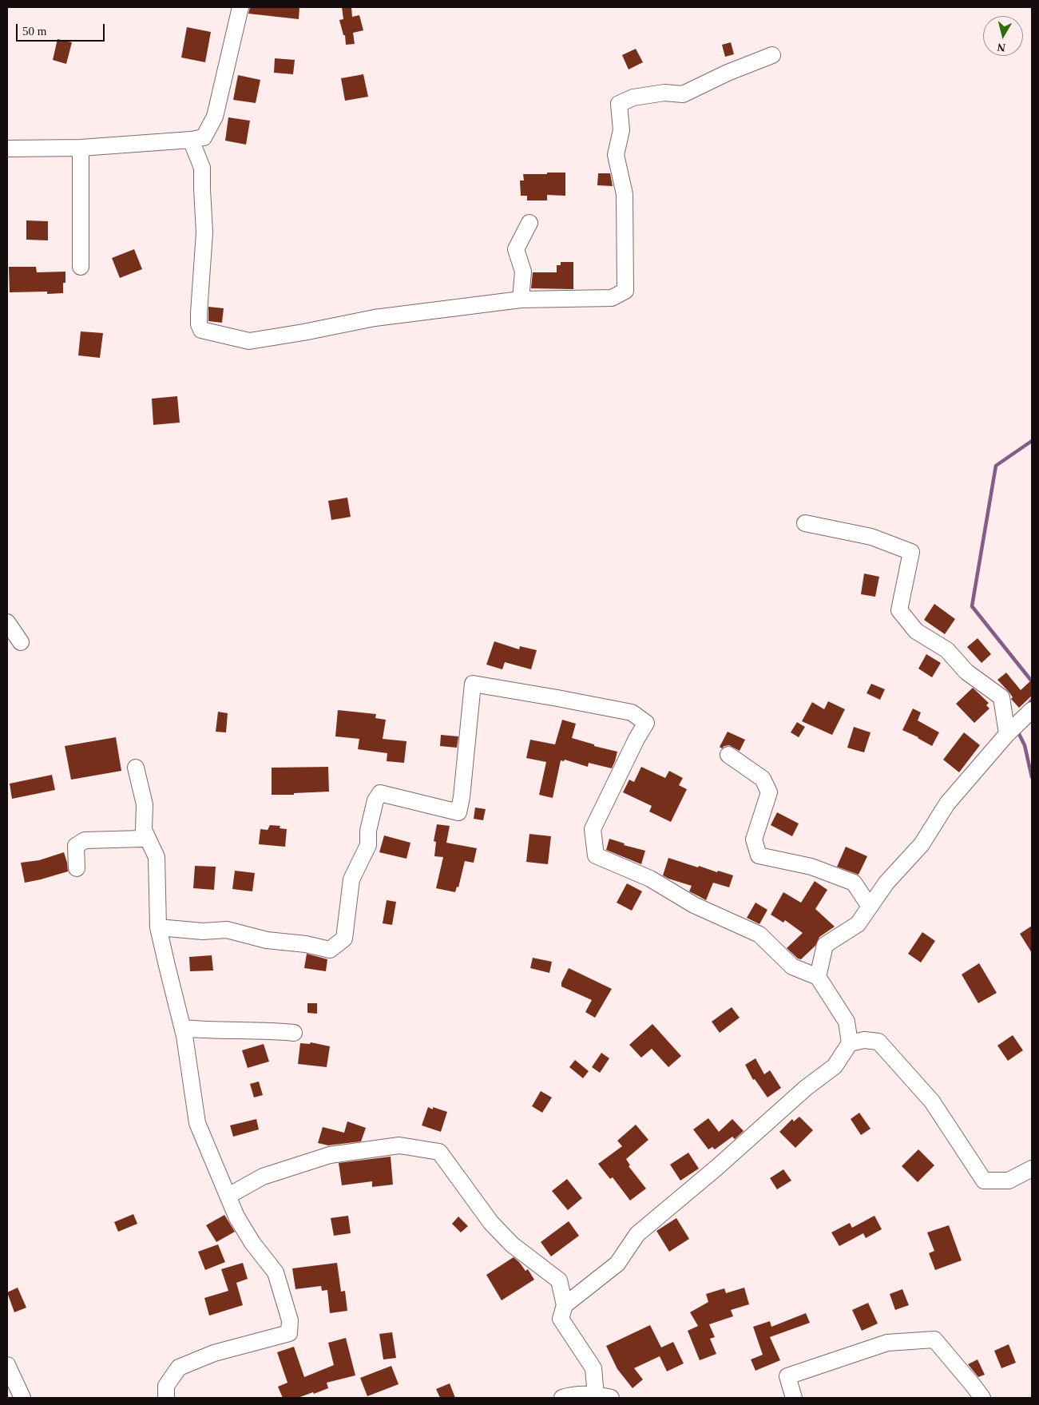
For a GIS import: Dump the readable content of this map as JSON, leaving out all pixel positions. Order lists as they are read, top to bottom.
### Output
{
  "scale_bar": "50 m",
  "north": "bottom"
}
